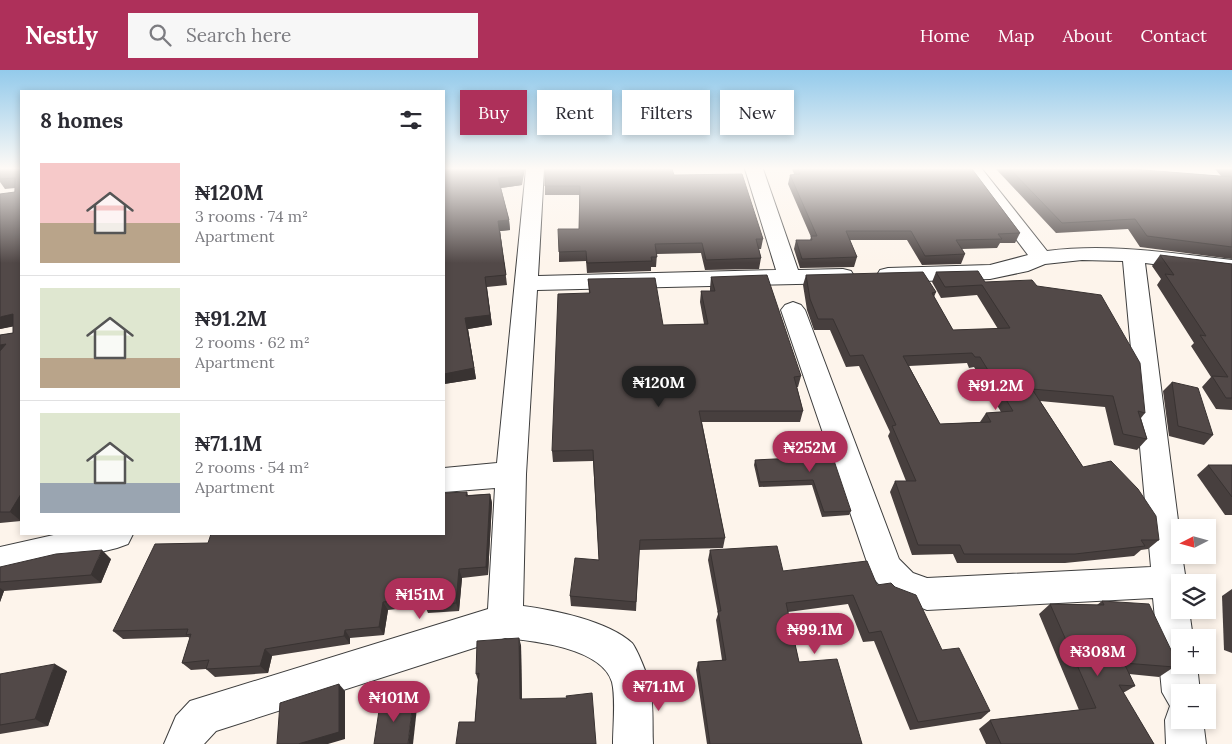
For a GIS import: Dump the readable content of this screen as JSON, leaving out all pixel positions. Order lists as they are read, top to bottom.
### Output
{
  "north": "left",
  "page": {
    "header": "Nestly",
    "search": "Search here",
    "nav": [
      "Home",
      "Map",
      "About",
      "Contact"
    ],
    "chip": [
      "Buy",
      "Rent",
      "Filters",
      "New"
    ],
    "heading": "8 homes",
    "list": [
      {
        "name": "₦120M",
        "note": "3 rooms · 74 m² · Apartment"
      },
      {
        "name": "₦91.2M",
        "note": "2 rooms · 62 m² · Apartment"
      },
      {
        "name": "₦71.1M",
        "note": "2 rooms · 54 m² · Apartment"
      }
    ],
    "price": [
      "₦120M",
      "₦91.2M",
      "₦252M",
      "₦151M",
      "₦99.1M",
      "₦308M",
      "₦71.1M",
      "₦101M"
    ],
    "map_buttons": ["+", "−"]
  }
}
